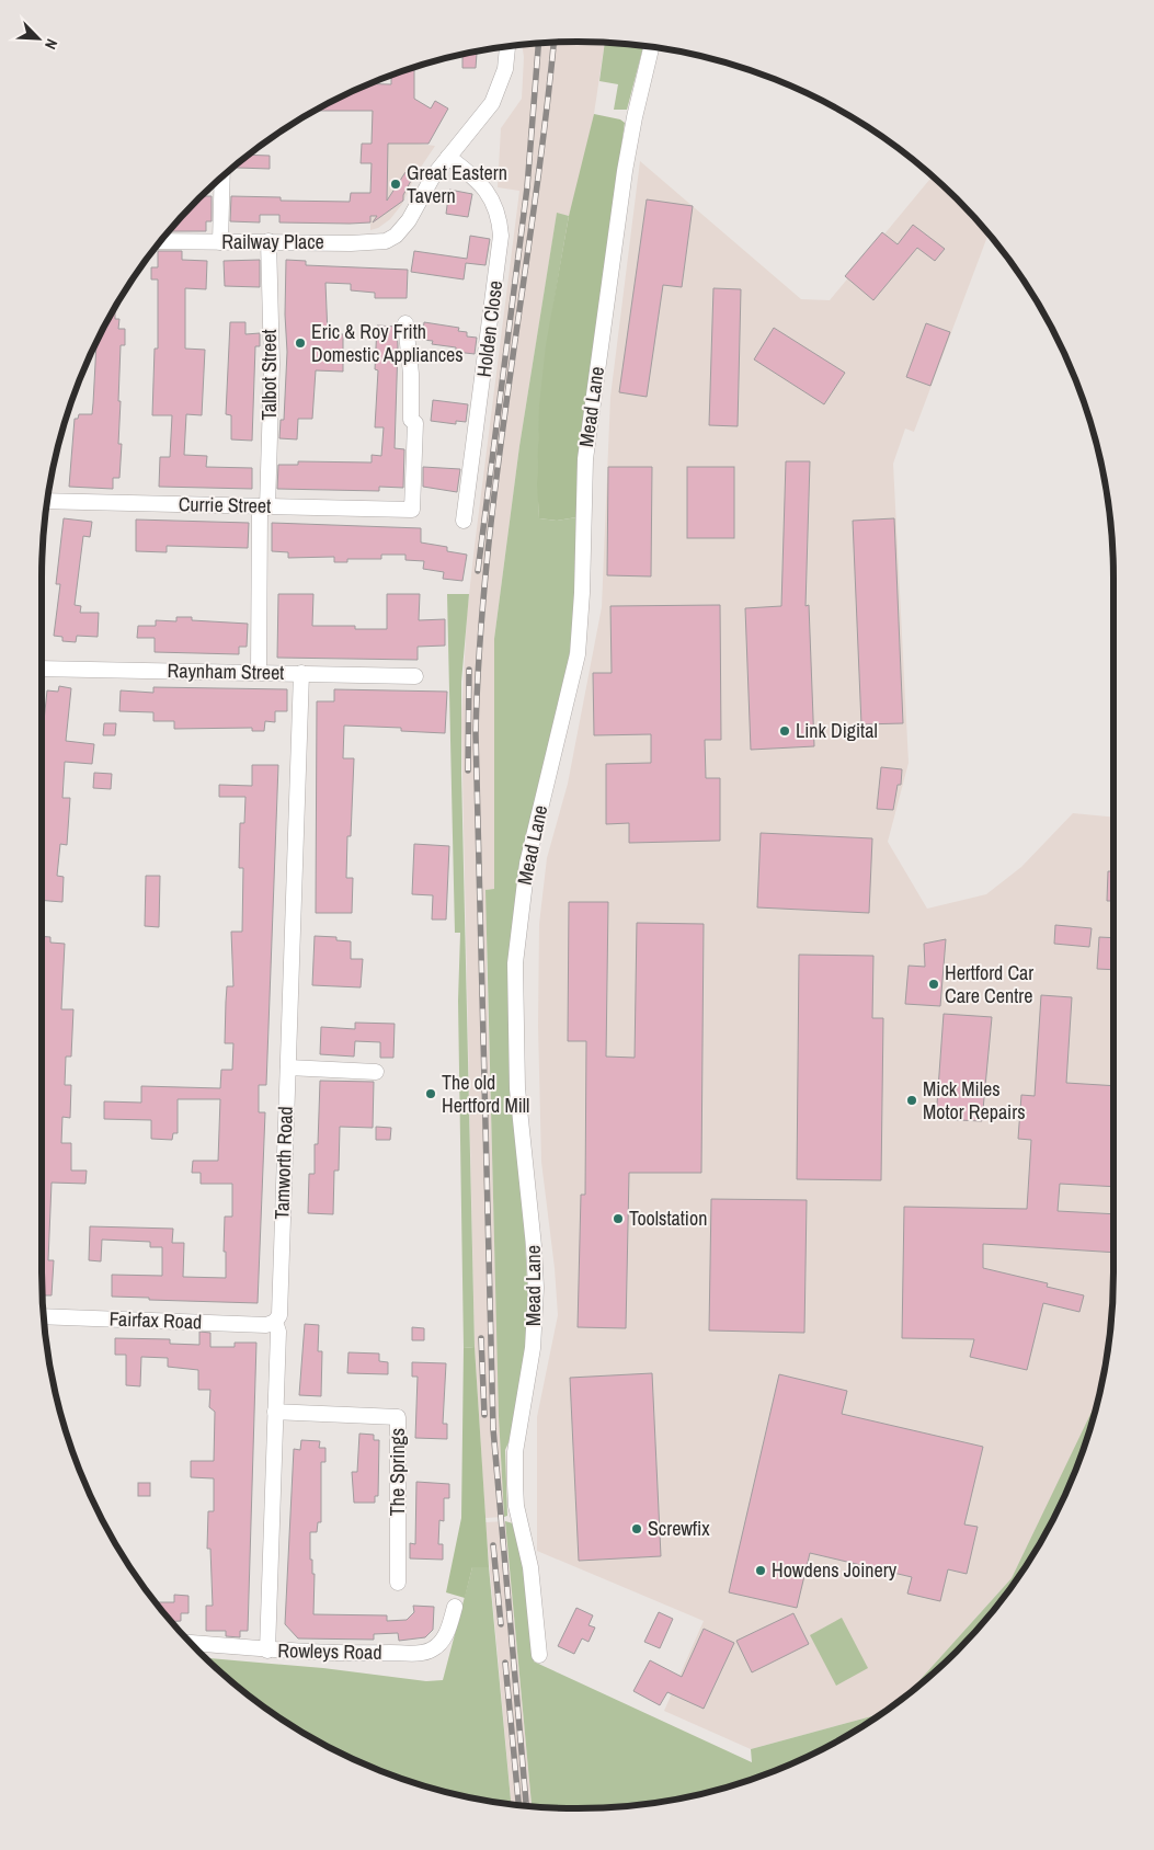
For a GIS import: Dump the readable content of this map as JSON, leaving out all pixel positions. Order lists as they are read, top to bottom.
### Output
{
  "streets": {
    "street": [
      "Railway Place",
      "Holden Close",
      "Talbot Street",
      "Mead Lane",
      "Currie Street",
      "Raynham Street",
      "Tamworth Road",
      "Fairfax Road",
      "The Springs",
      "Rowleys Road"
    ]
  },
  "crossings": [
    ["Railway Place", "Holden Close"],
    ["Railway Place", "Talbot Street"],
    ["Talbot Street", "Currie Street"],
    ["Talbot Street", "Raynham Street"],
    ["Raynham Street", "Tamworth Road"],
    ["Tamworth Road", "Fairfax Road"],
    ["Tamworth Road", "The Springs"],
    ["Tamworth Road", "Rowleys Road"]
  ],
  "places": [
    "Great Eastern Tavern",
    "Eric & Roy Frith Domestic Appliances",
    "Link Digital",
    "Hertford Car Care Centre",
    "The old Hertford Mill",
    "Mick Miles Motor Repairs",
    "Toolstation",
    "Screwfix",
    "Howdens Joinery"
  ],
  "north": "bottom right"
}
